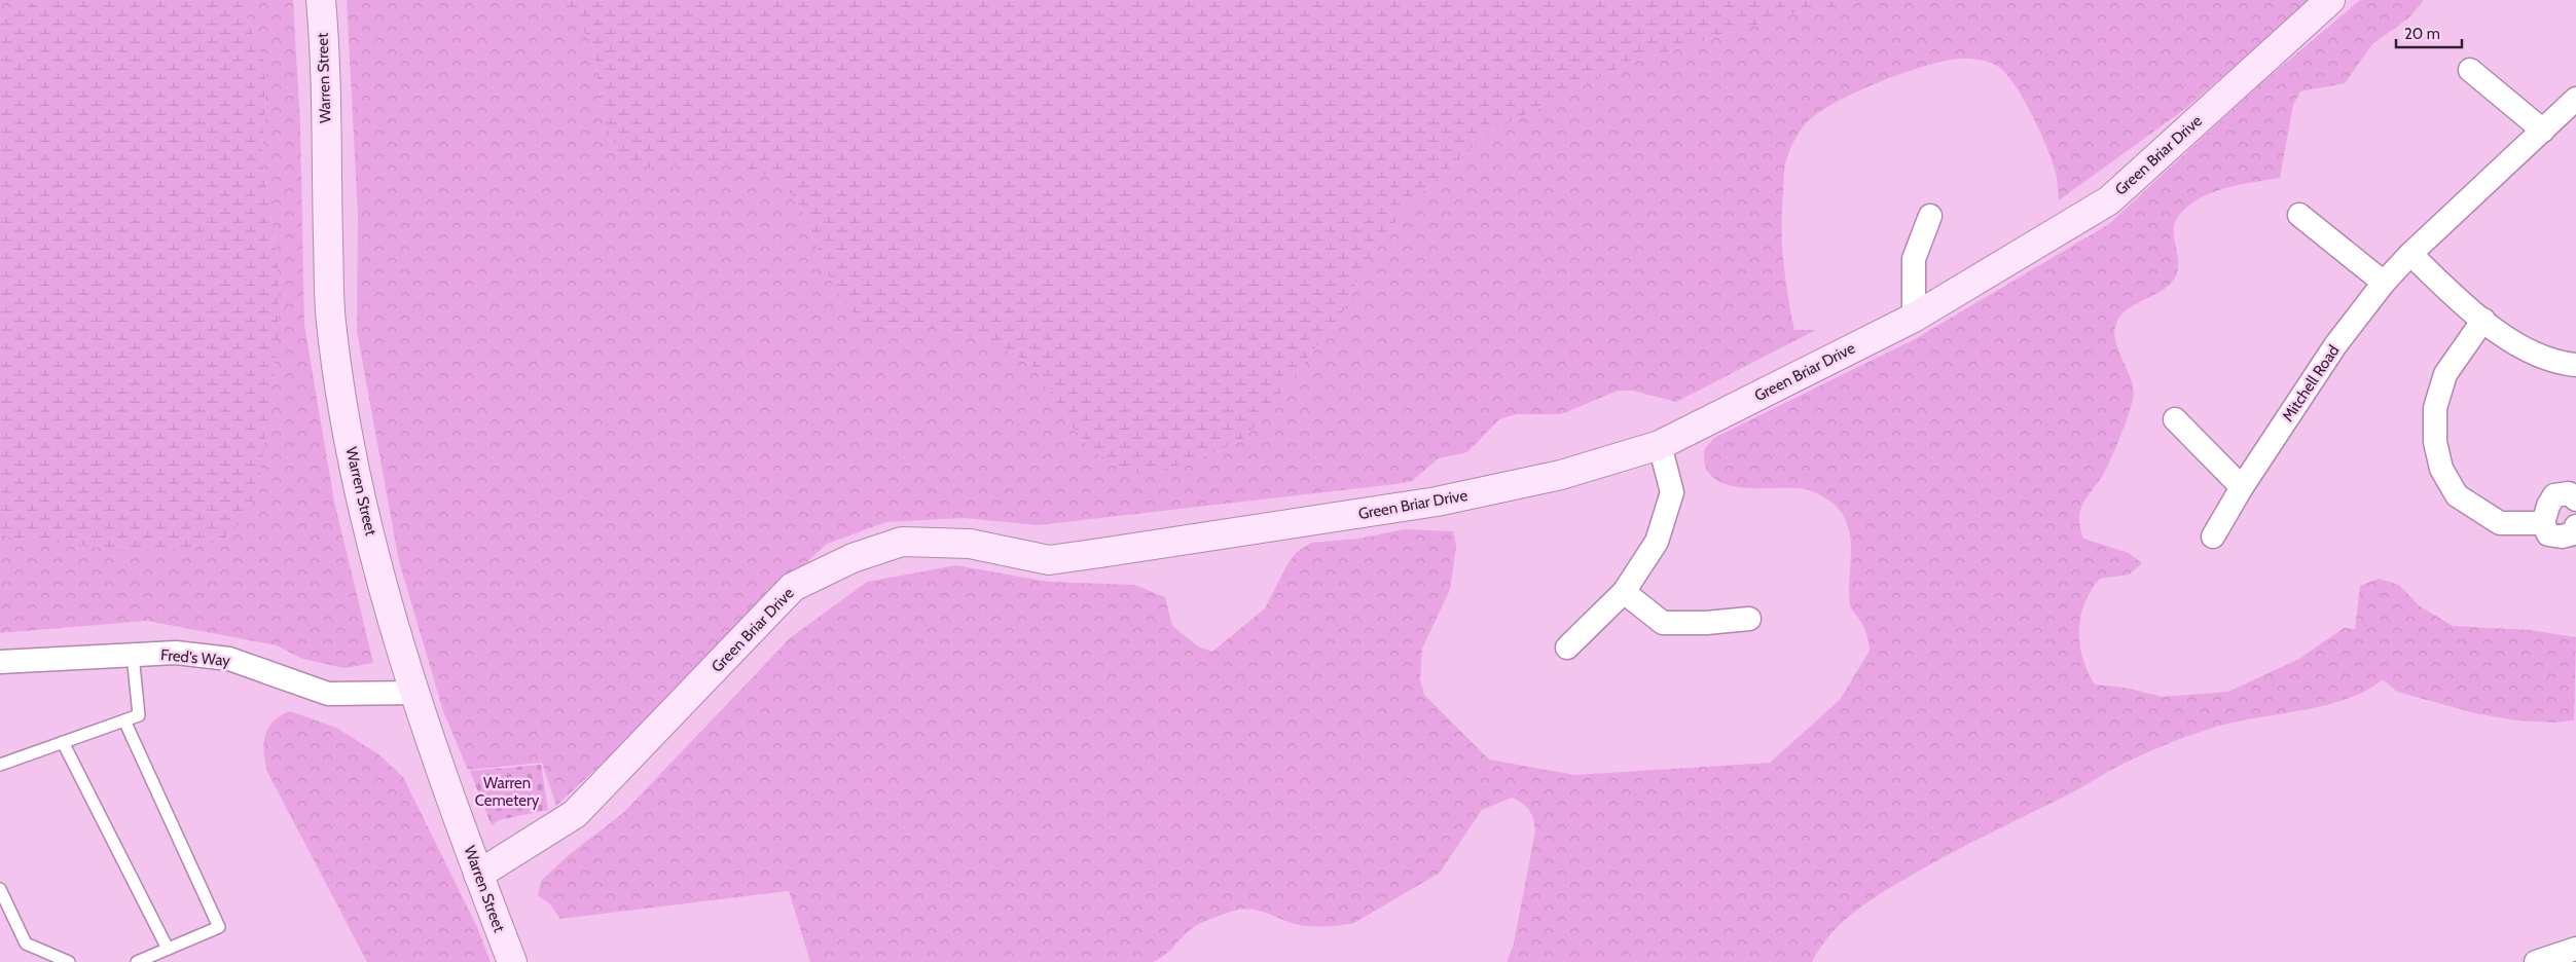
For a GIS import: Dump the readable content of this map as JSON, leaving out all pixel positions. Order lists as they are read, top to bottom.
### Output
{
  "streets": {
    "street": [
      "Warren Street",
      "Green Briar Drive",
      "Mitchell Road",
      "Fred's Way"
    ]
  },
  "crossings": [
    ["Warren Street", "Green Briar Drive"],
    ["Warren Street", "Fred's Way"]
  ],
  "parks": ["Warren Cemetery"],
  "scale_bar": "20 m"
}
